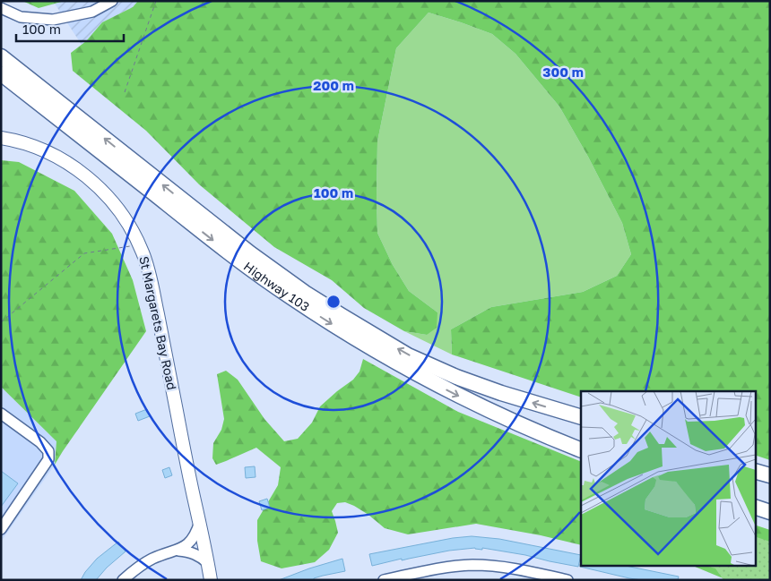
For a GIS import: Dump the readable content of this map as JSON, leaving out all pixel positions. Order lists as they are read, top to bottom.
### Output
{
  "streets": {
    "highway": ["Highway 103"],
    "main road": ["St Margarets Bay Road"]
  },
  "scale_bar": "100 m",
  "rings": ["300 m", "200 m", "100 m"]
}
